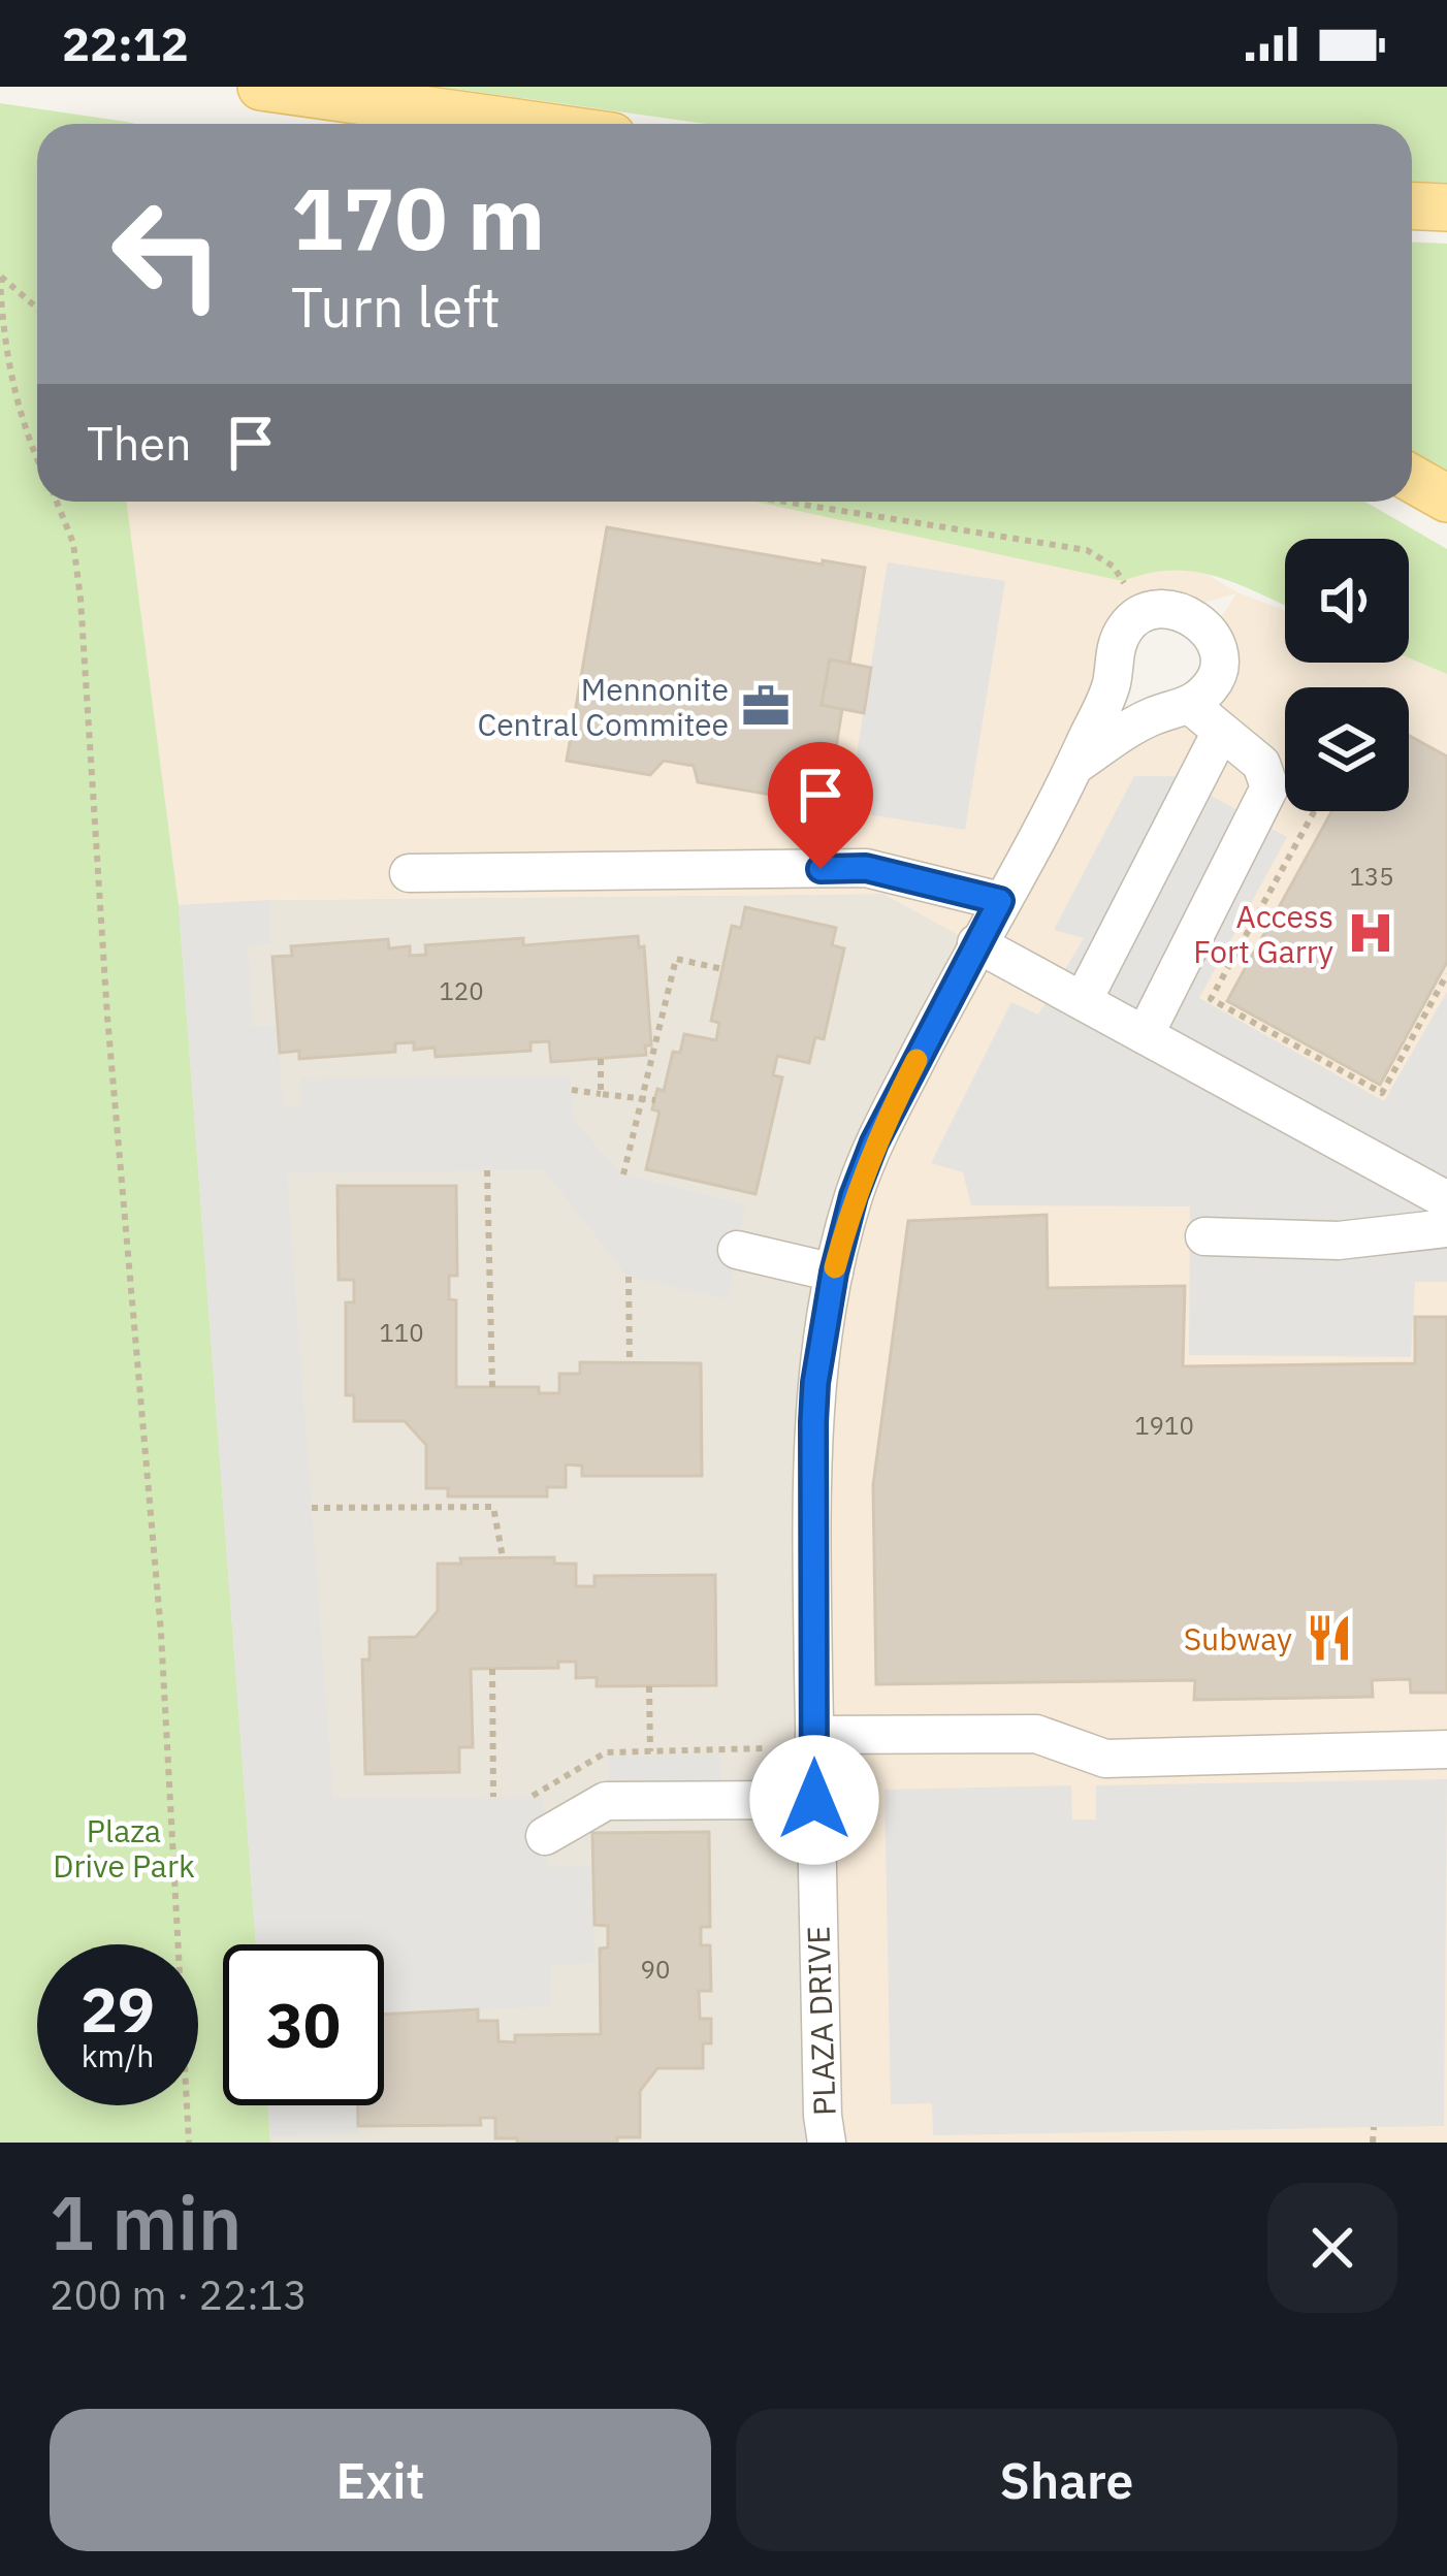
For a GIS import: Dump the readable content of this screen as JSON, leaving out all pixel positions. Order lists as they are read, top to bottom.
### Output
{
  "streets": {
    "street": ["PLAZA DRIVE"]
  },
  "parks": ["Plaza Drive Park"],
  "places": {
    "office": ["Mennonite Central Commitee"],
    "hospital": ["Access Fort Garry"],
    "restaurant": ["Subway"]
  },
  "house_numbers": [
    "135",
    "120",
    "110",
    "1910",
    "90"
  ],
  "page": {
    "status": "22:12",
    "turn": ["170 m", "Turn left"],
    "then": "Then",
    "speed": "29 km/h",
    "limit": "30",
    "heading": ["1 min", "200 m · 22:13"],
    "buttons": ["Exit", "Share"]
  }
}
